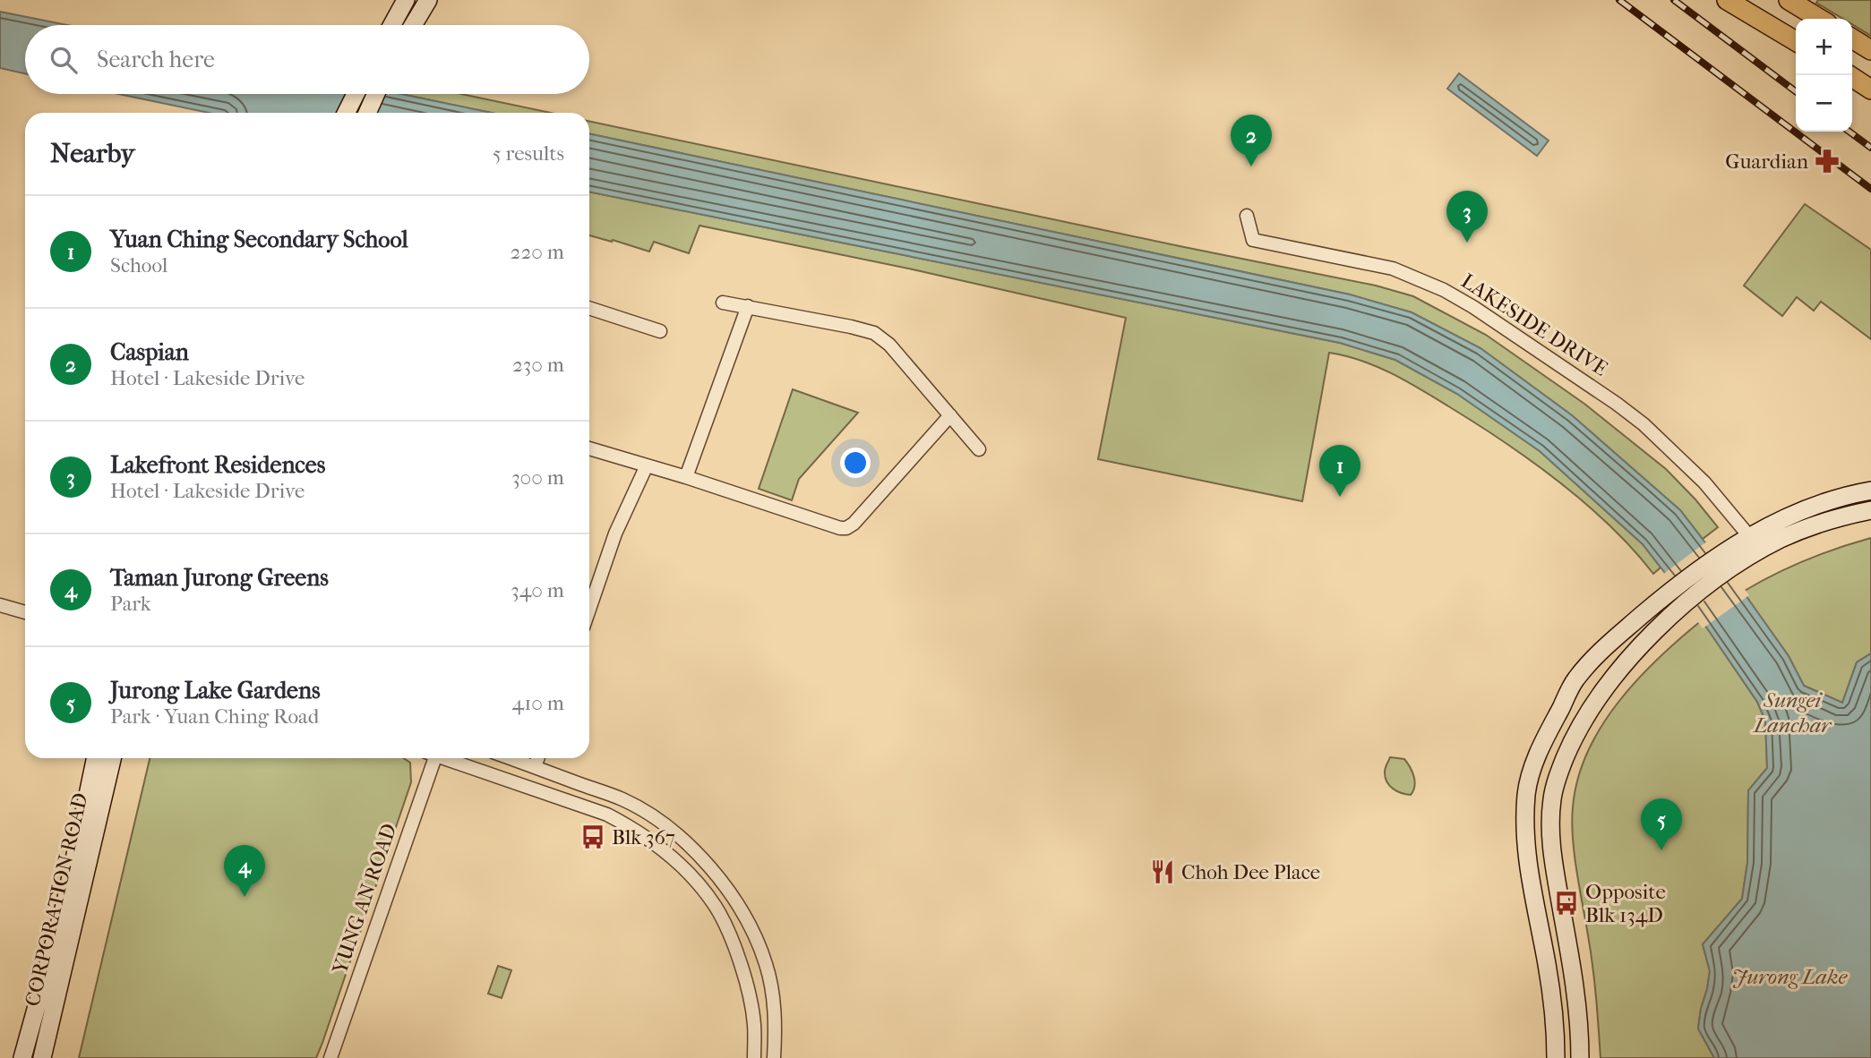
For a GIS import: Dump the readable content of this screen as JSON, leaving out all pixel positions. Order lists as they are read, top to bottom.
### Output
{
  "streets": {
    "street": ["LAKESIDE DRIVE", "YUNG AN ROAD", "CORPORATION ROAD"]
  },
  "water": ["Sungei Lanchar", "Jurong Lake"],
  "places": {
    "pharmacy": ["Guardian"],
    "bus stop": ["Blk 367", "Opposite Blk 134D"],
    "restaurant": ["Choh Dee Place"]
  },
  "page": {
    "map_buttons": ["+", "−"],
    "search": "Search here",
    "heading": ["Nearby", "5 results"],
    "pins": [
      "2",
      "3",
      "1",
      "5",
      "4"
    ],
    "list": [
      {
        "mark": "1",
        "name": "Yuan Ching Secondary School",
        "note": "School",
        "value": "220 m"
      },
      {
        "mark": "2",
        "name": "Caspian",
        "note": "Hotel · Lakeside Drive",
        "value": "230 m"
      },
      {
        "mark": "3",
        "name": "Lakefront Residences",
        "note": "Hotel · Lakeside Drive",
        "value": "300 m"
      },
      {
        "mark": "4",
        "name": "Taman Jurong Greens",
        "note": "Park",
        "value": "340 m"
      },
      {
        "mark": "5",
        "name": "Jurong Lake Gardens",
        "note": "Park · Yuan Ching Road",
        "value": "410 m"
      }
    ]
  }
}
